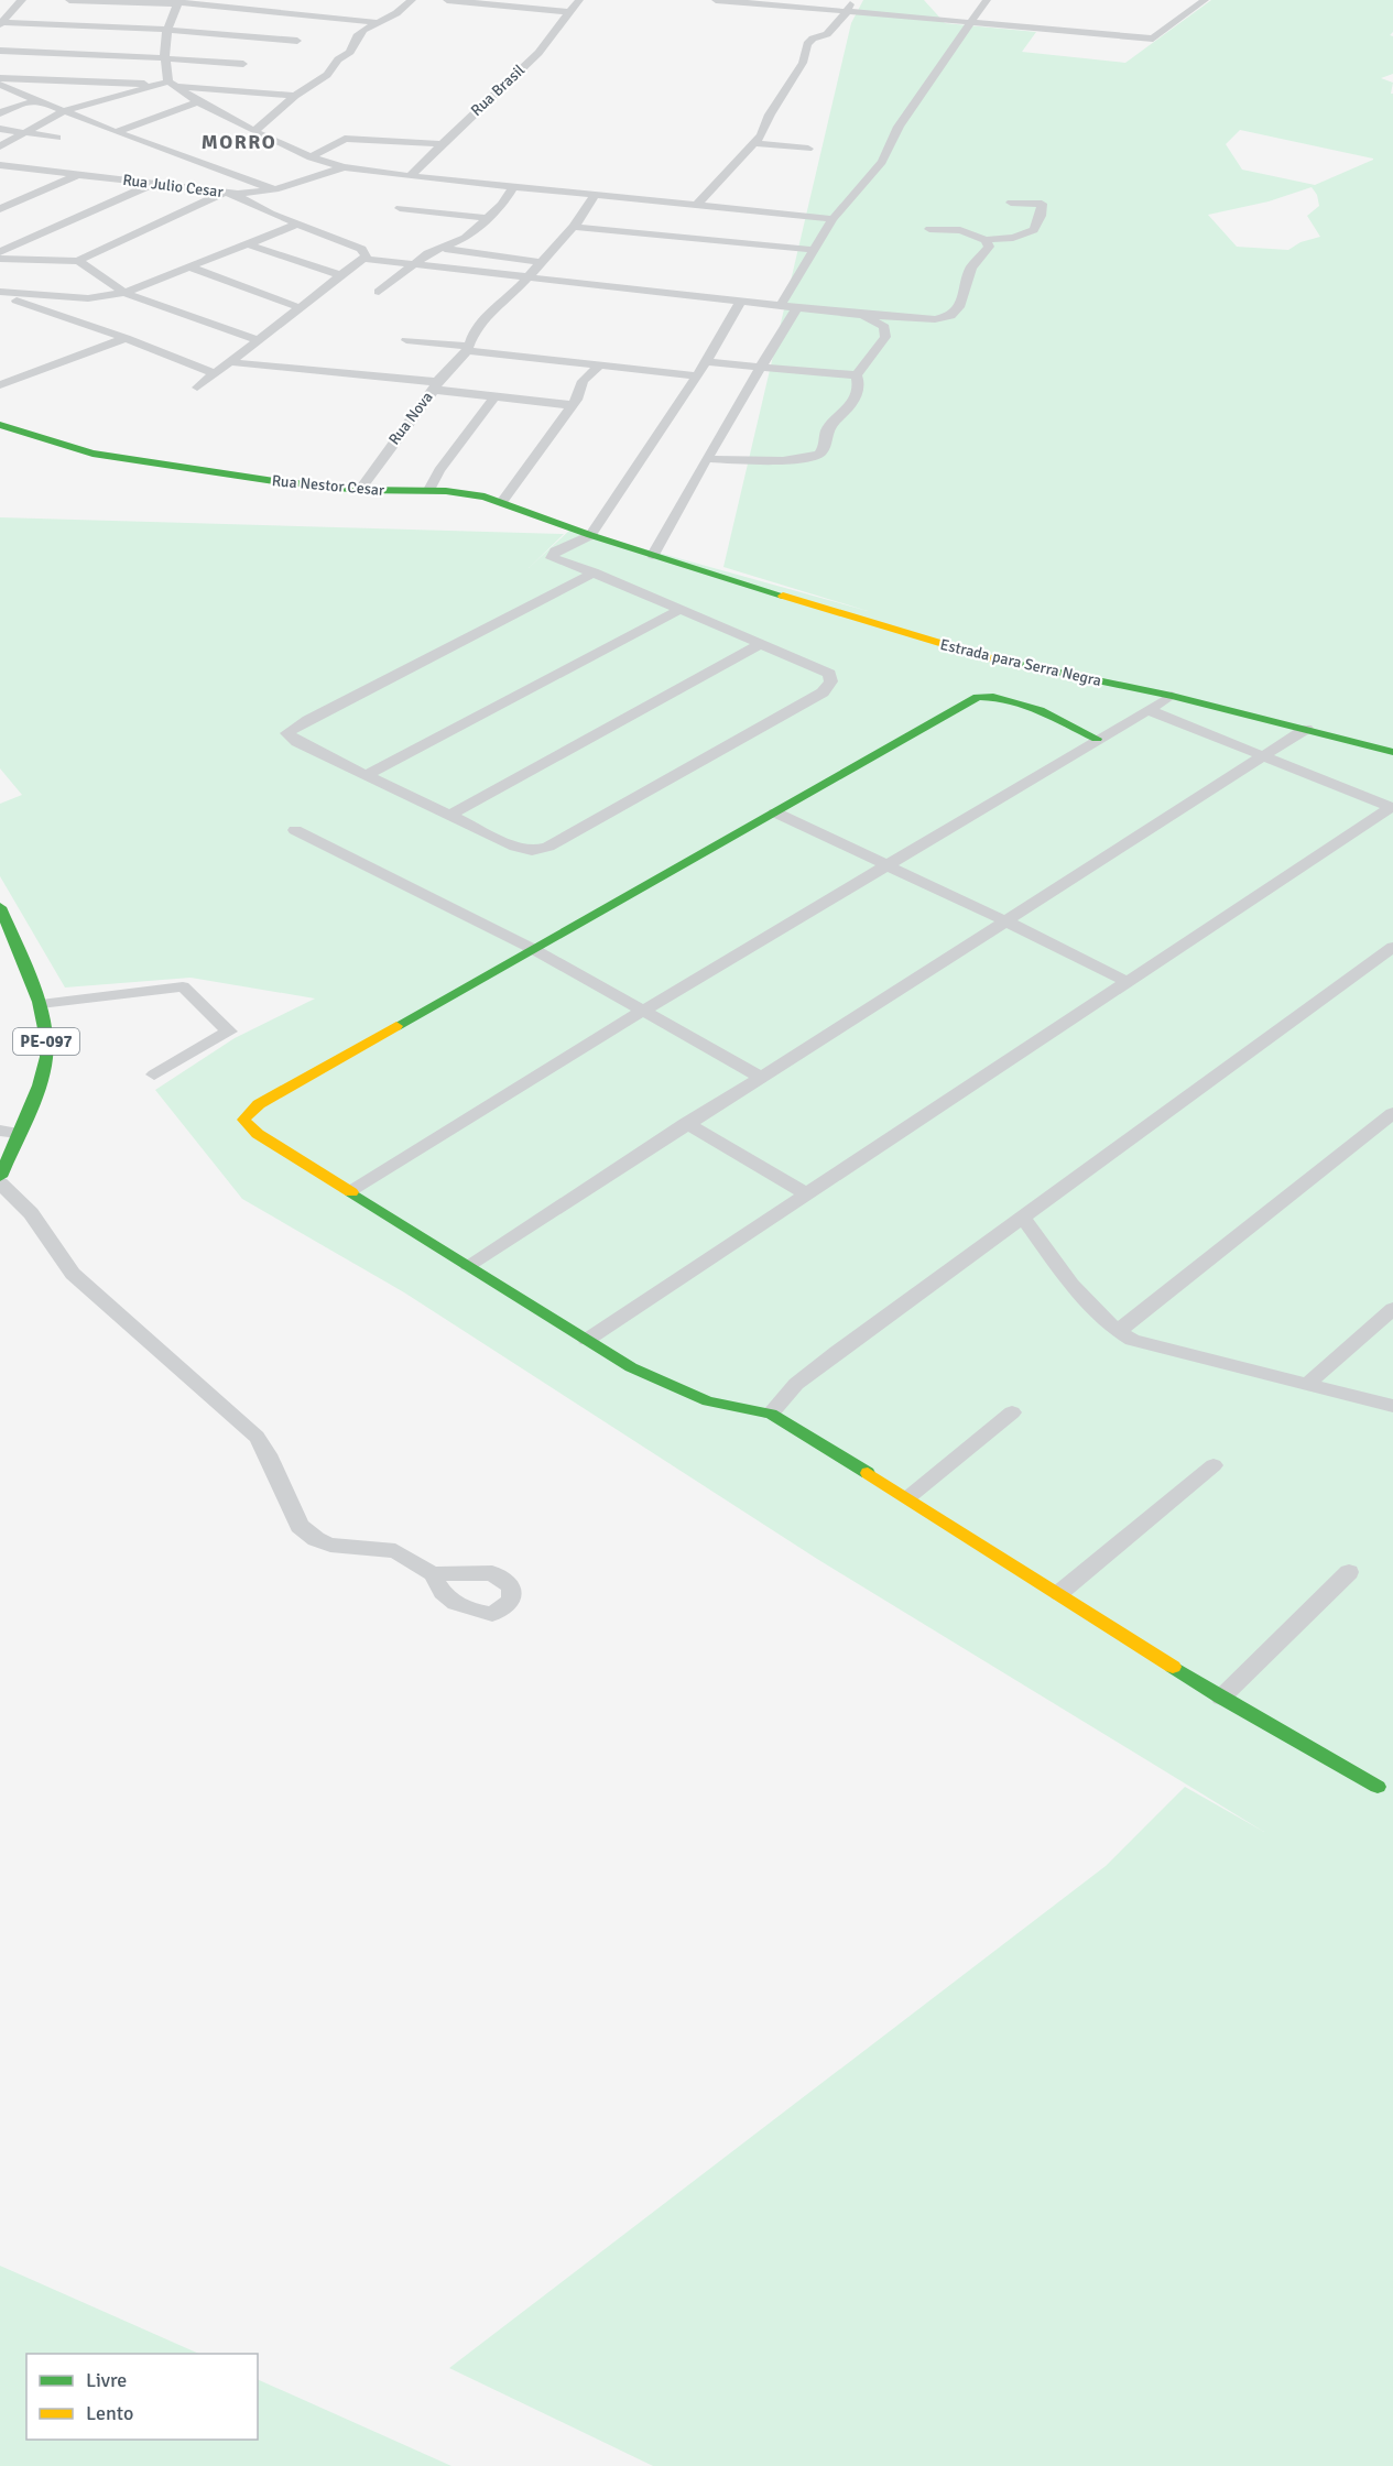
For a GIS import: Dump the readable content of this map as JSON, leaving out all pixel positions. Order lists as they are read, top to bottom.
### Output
{
  "streets": {
    "street": [
      "Rua Brasil",
      "Rua Julio Cesar",
      "Rua Nova",
      "Rua Nestor Cesar",
      "Estrada para Serra Negra",
      "PE-097"
    ]
  },
  "crossings": [
    ["Rua Nova", "Rua Nestor Cesar"],
    ["Rua Nestor Cesar", "Estrada para Serra Negra"]
  ],
  "districts": ["MORRO"],
  "legend": ["Livre", "Lento"]
}
